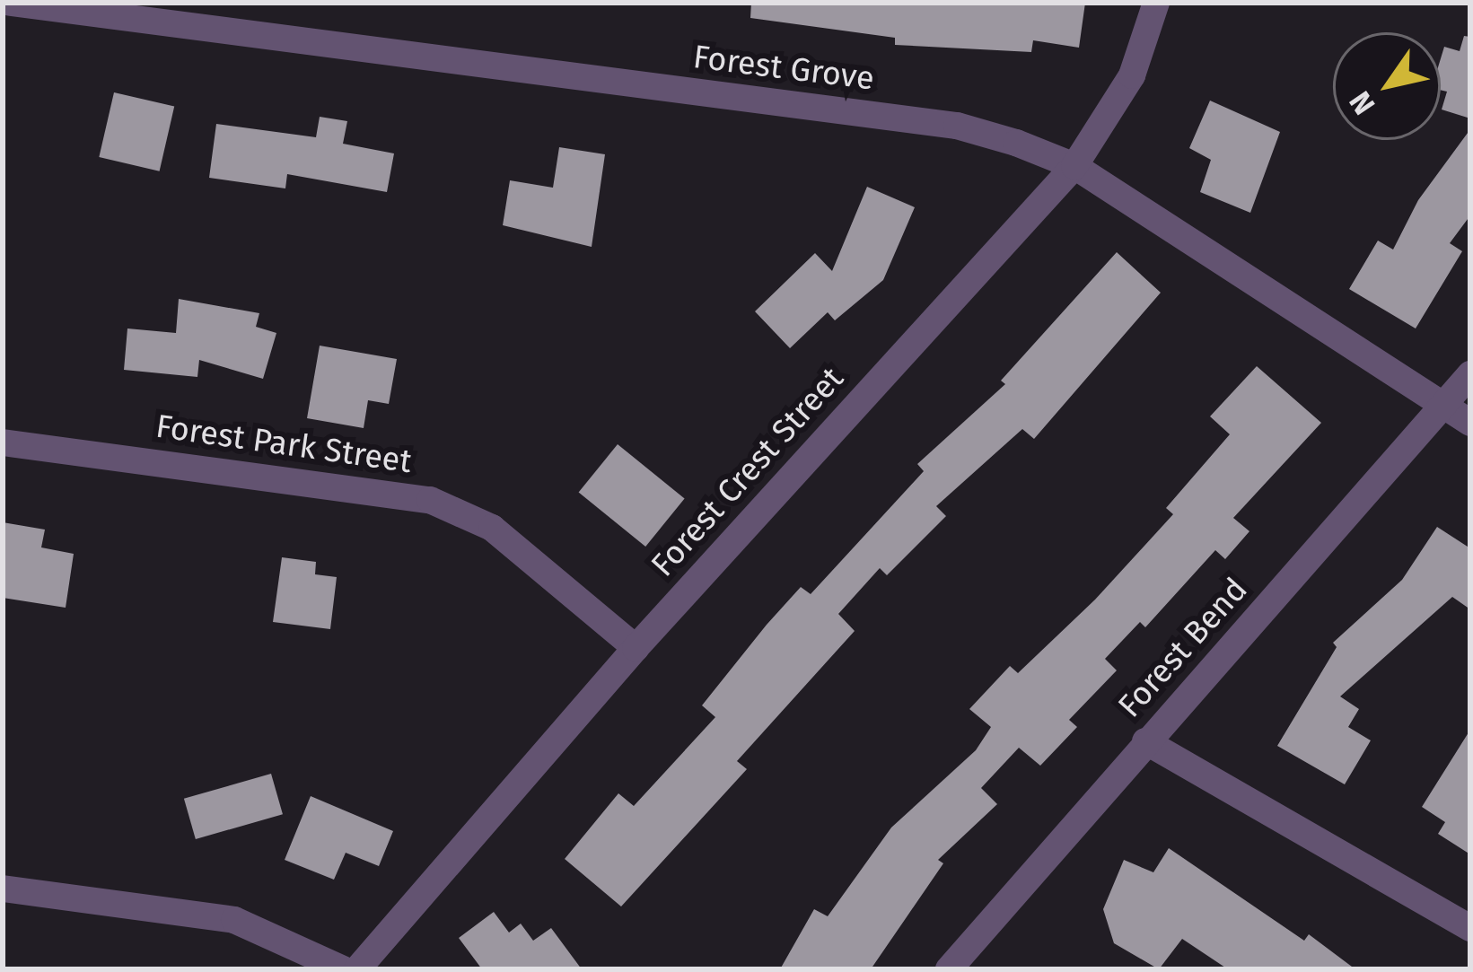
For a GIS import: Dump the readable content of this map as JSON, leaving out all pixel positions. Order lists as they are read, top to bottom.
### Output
{
  "streets": {
    "street": [
      "Forest Grove",
      "Forest Park Street",
      "Forest Crest Street",
      "Forest Bend"
    ]
  },
  "crossings": [
    ["Forest Grove", "Forest Crest Street"],
    ["Forest Grove", "Forest Bend"],
    ["Forest Park Street", "Forest Crest Street"]
  ],
  "north": "bottom left"
}
